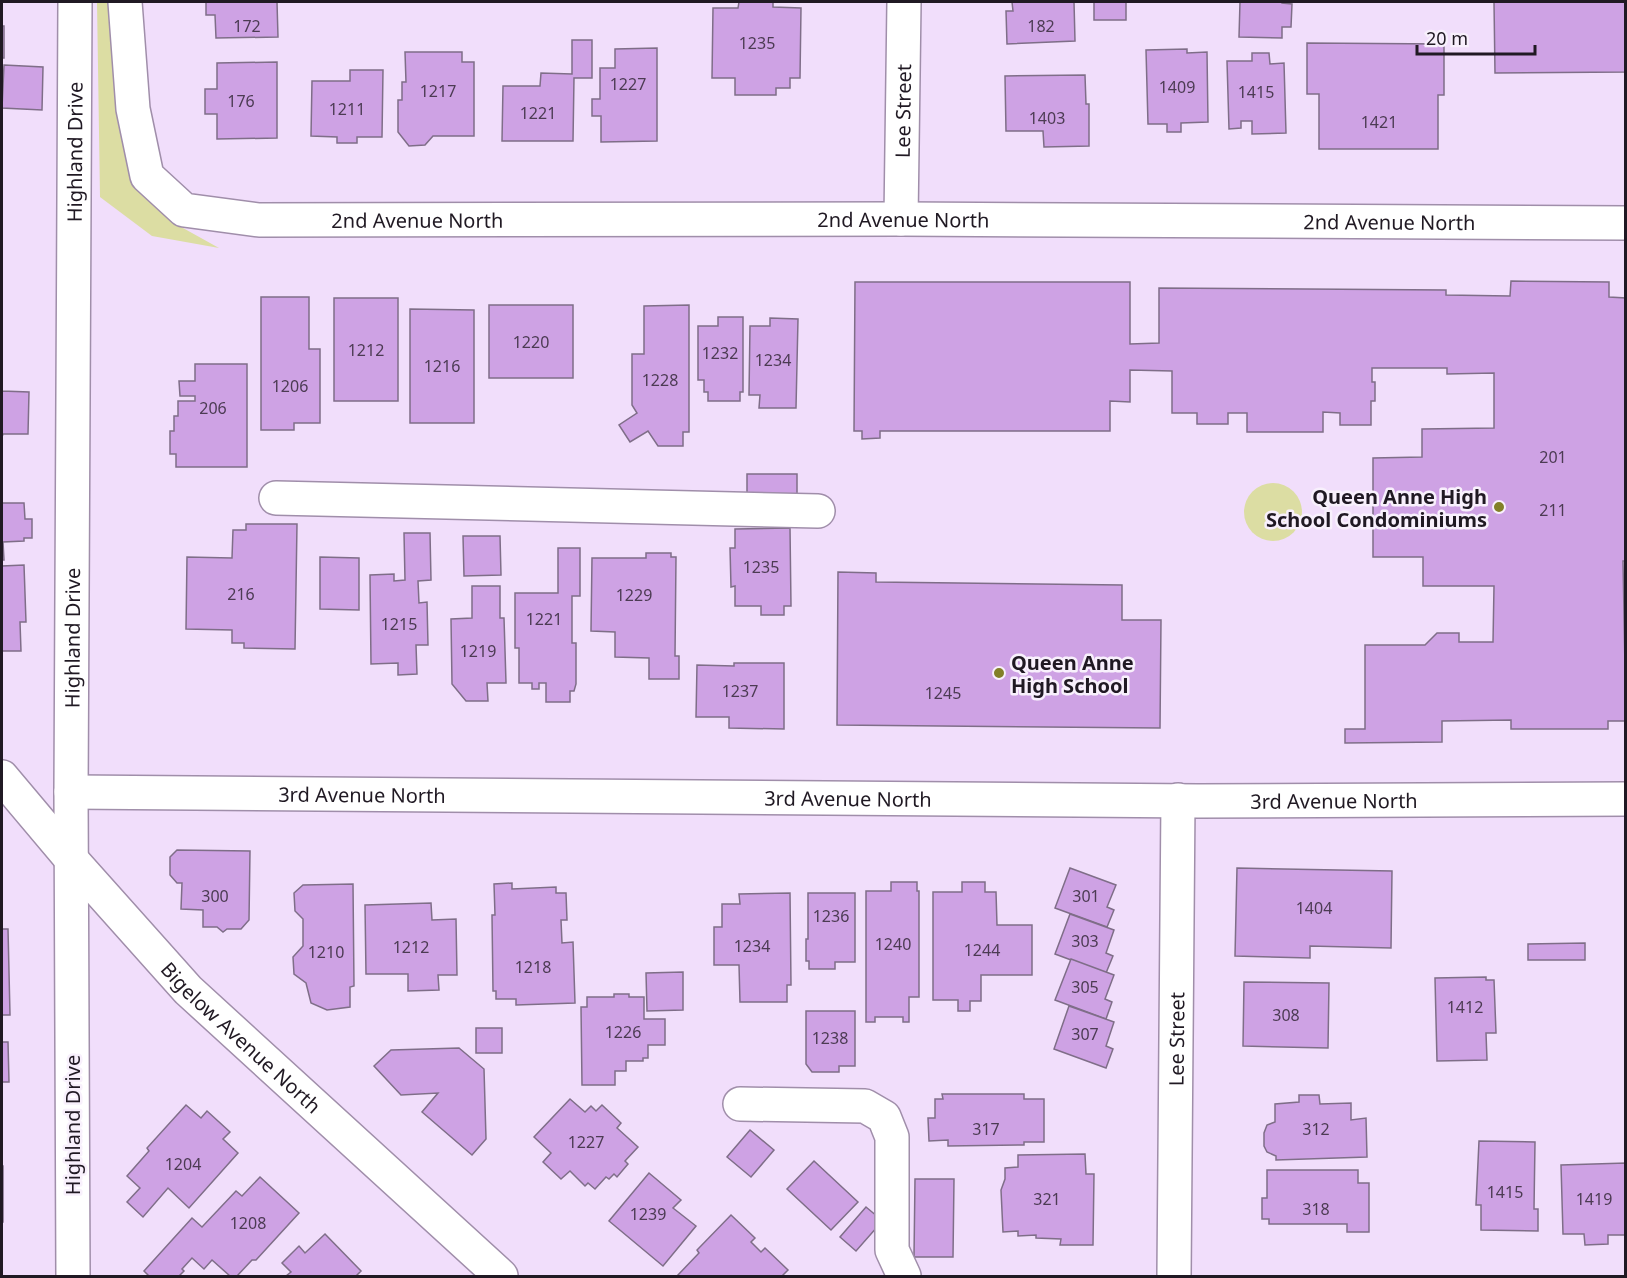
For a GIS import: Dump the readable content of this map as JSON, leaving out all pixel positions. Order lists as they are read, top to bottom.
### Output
{
  "streets": {
    "street": [
      "Lee Street",
      "Highland Drive",
      "2nd Avenue North",
      "3rd Avenue North",
      "Bigelow Avenue North"
    ]
  },
  "crossings": [
    ["Lee Street", "2nd Avenue North"],
    ["Lee Street", "3rd Avenue North"],
    ["Highland Drive", "3rd Avenue North"],
    ["Highland Drive", "Bigelow Avenue North"]
  ],
  "places": ["Queen Anne High School Condominiums", "Queen Anne High School"],
  "house_numbers": [
    "172",
    "182",
    "1235",
    "1227",
    "1409",
    "1217",
    "1415",
    "176",
    "1211",
    "1221",
    "1403",
    "1421",
    "1220",
    "1212",
    "1232",
    "1234",
    "1216",
    "1228",
    "1206",
    "206",
    "201",
    "211",
    "1235",
    "216",
    "1229",
    "1221",
    "1215",
    "1219",
    "1237",
    "1245",
    "300",
    "301",
    "1404",
    "1236",
    "303",
    "1240",
    "1234",
    "1212",
    "1244",
    "1210",
    "1218",
    "305",
    "1412",
    "308",
    "1226",
    "307",
    "1238",
    "317",
    "312",
    "1227",
    "1204",
    "1415",
    "321",
    "1419",
    "318",
    "1239",
    "1208"
  ],
  "scale_bar": "20 m"
}
